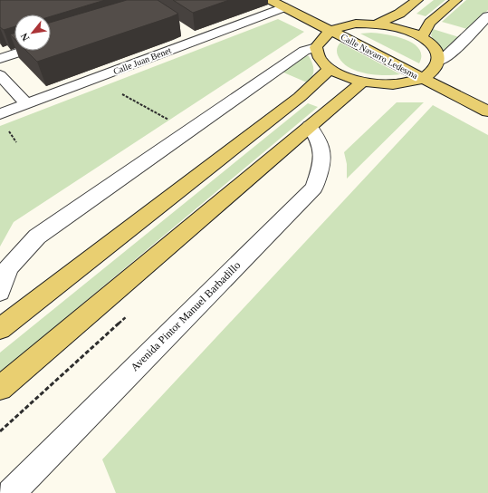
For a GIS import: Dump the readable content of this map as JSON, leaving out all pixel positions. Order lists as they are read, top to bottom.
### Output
{
  "streets": {
    "main road": ["Calle Navarro Ledesma"],
    "street": ["Calle Juan Benet", "Avenida Pintor Manuel Barbadillo"]
  },
  "crossings": [
    ["Calle Navarro Ledesma", "Calle Juan Benet"]
  ],
  "north": "bottom left"
}
